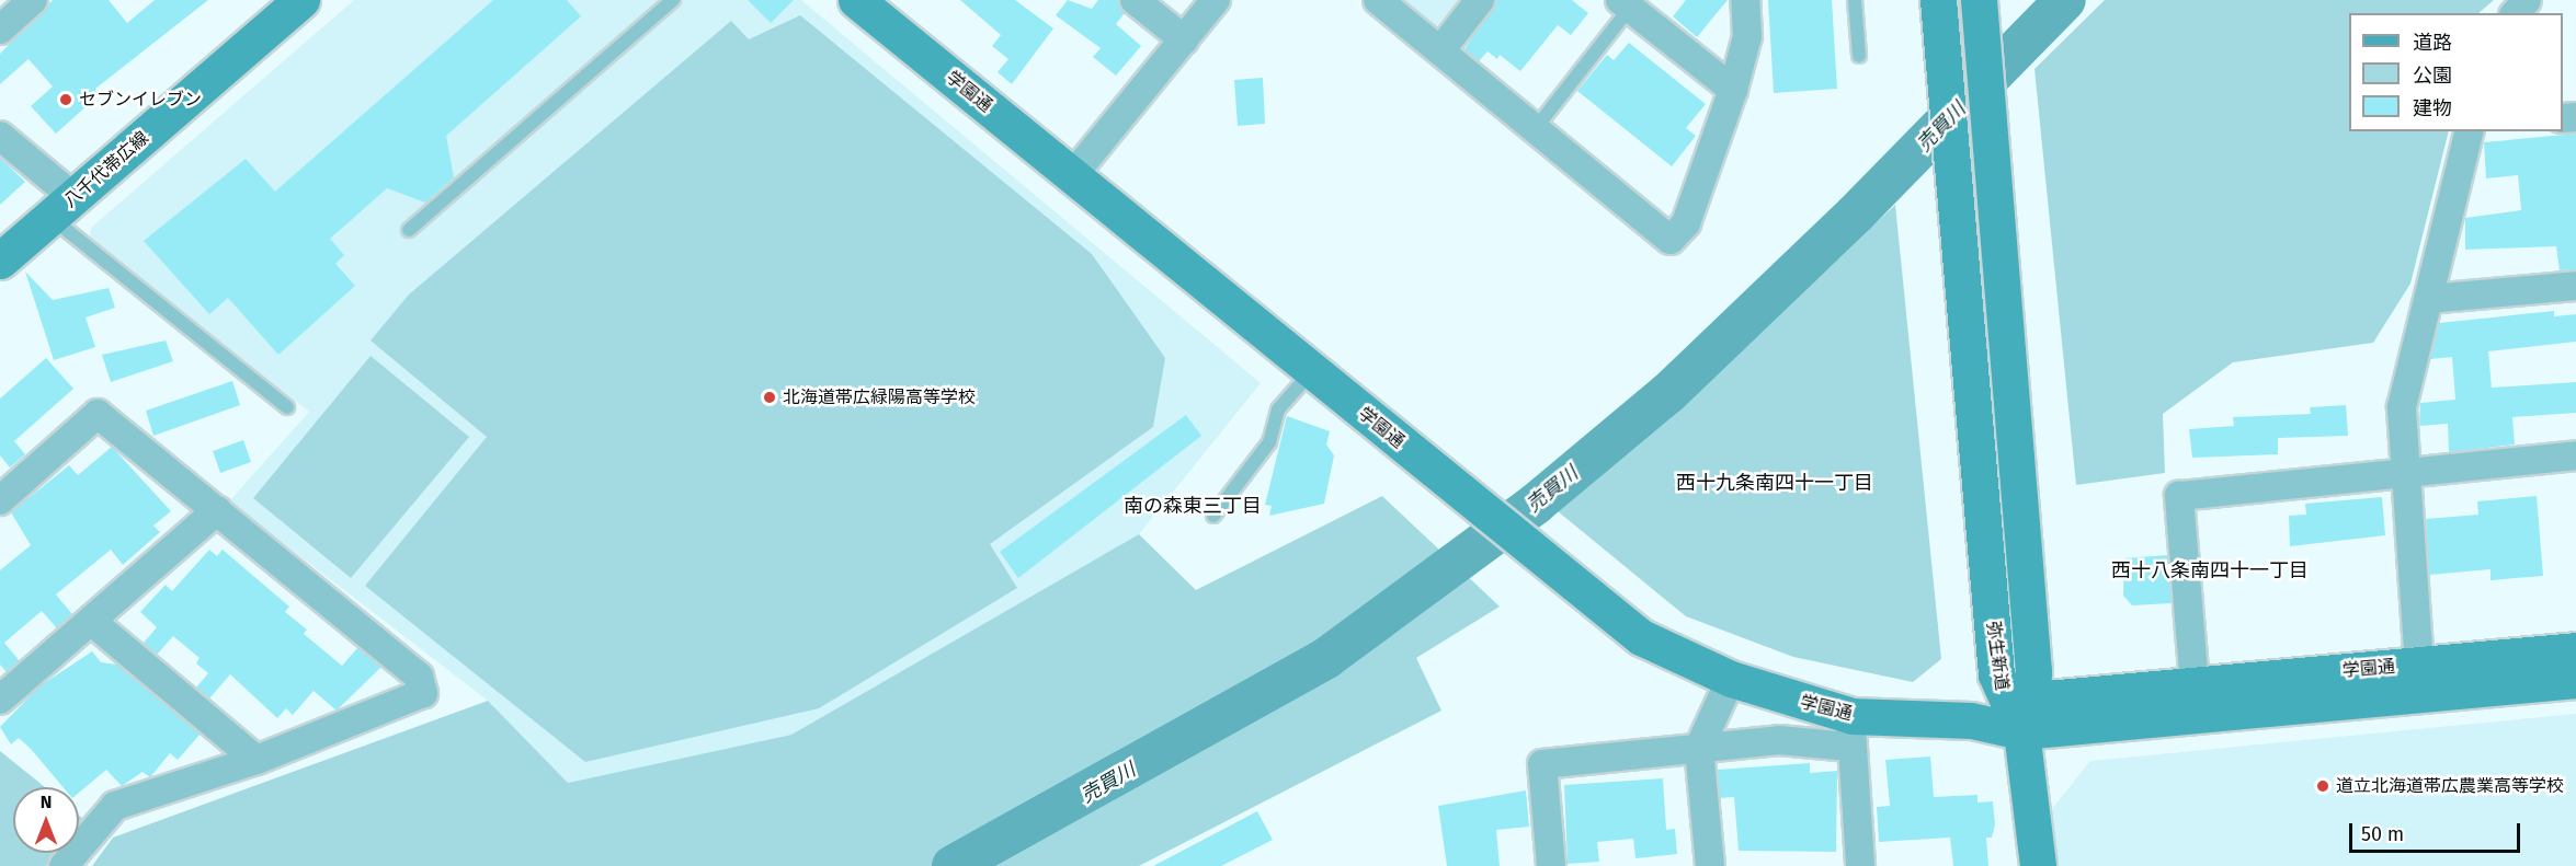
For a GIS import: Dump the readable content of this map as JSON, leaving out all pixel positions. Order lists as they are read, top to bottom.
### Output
{
  "streets": {
    "street": ["学園通", "八千代帯広線", "弥生新道"]
  },
  "crossings": [
    ["学園通", "弥生新道"]
  ],
  "districts": ["西十九条南四十一丁目", "南の森東三丁目", "西十八条南四十一丁目"],
  "water": ["売買川"],
  "places": ["セブンイレブン", "北海道帯広緑陽高等学校", "道立北海道帯広農業高等学校"],
  "legend": ["道路", "公園", "建物"],
  "scale_bar": "50 m",
  "north": "top"
}
